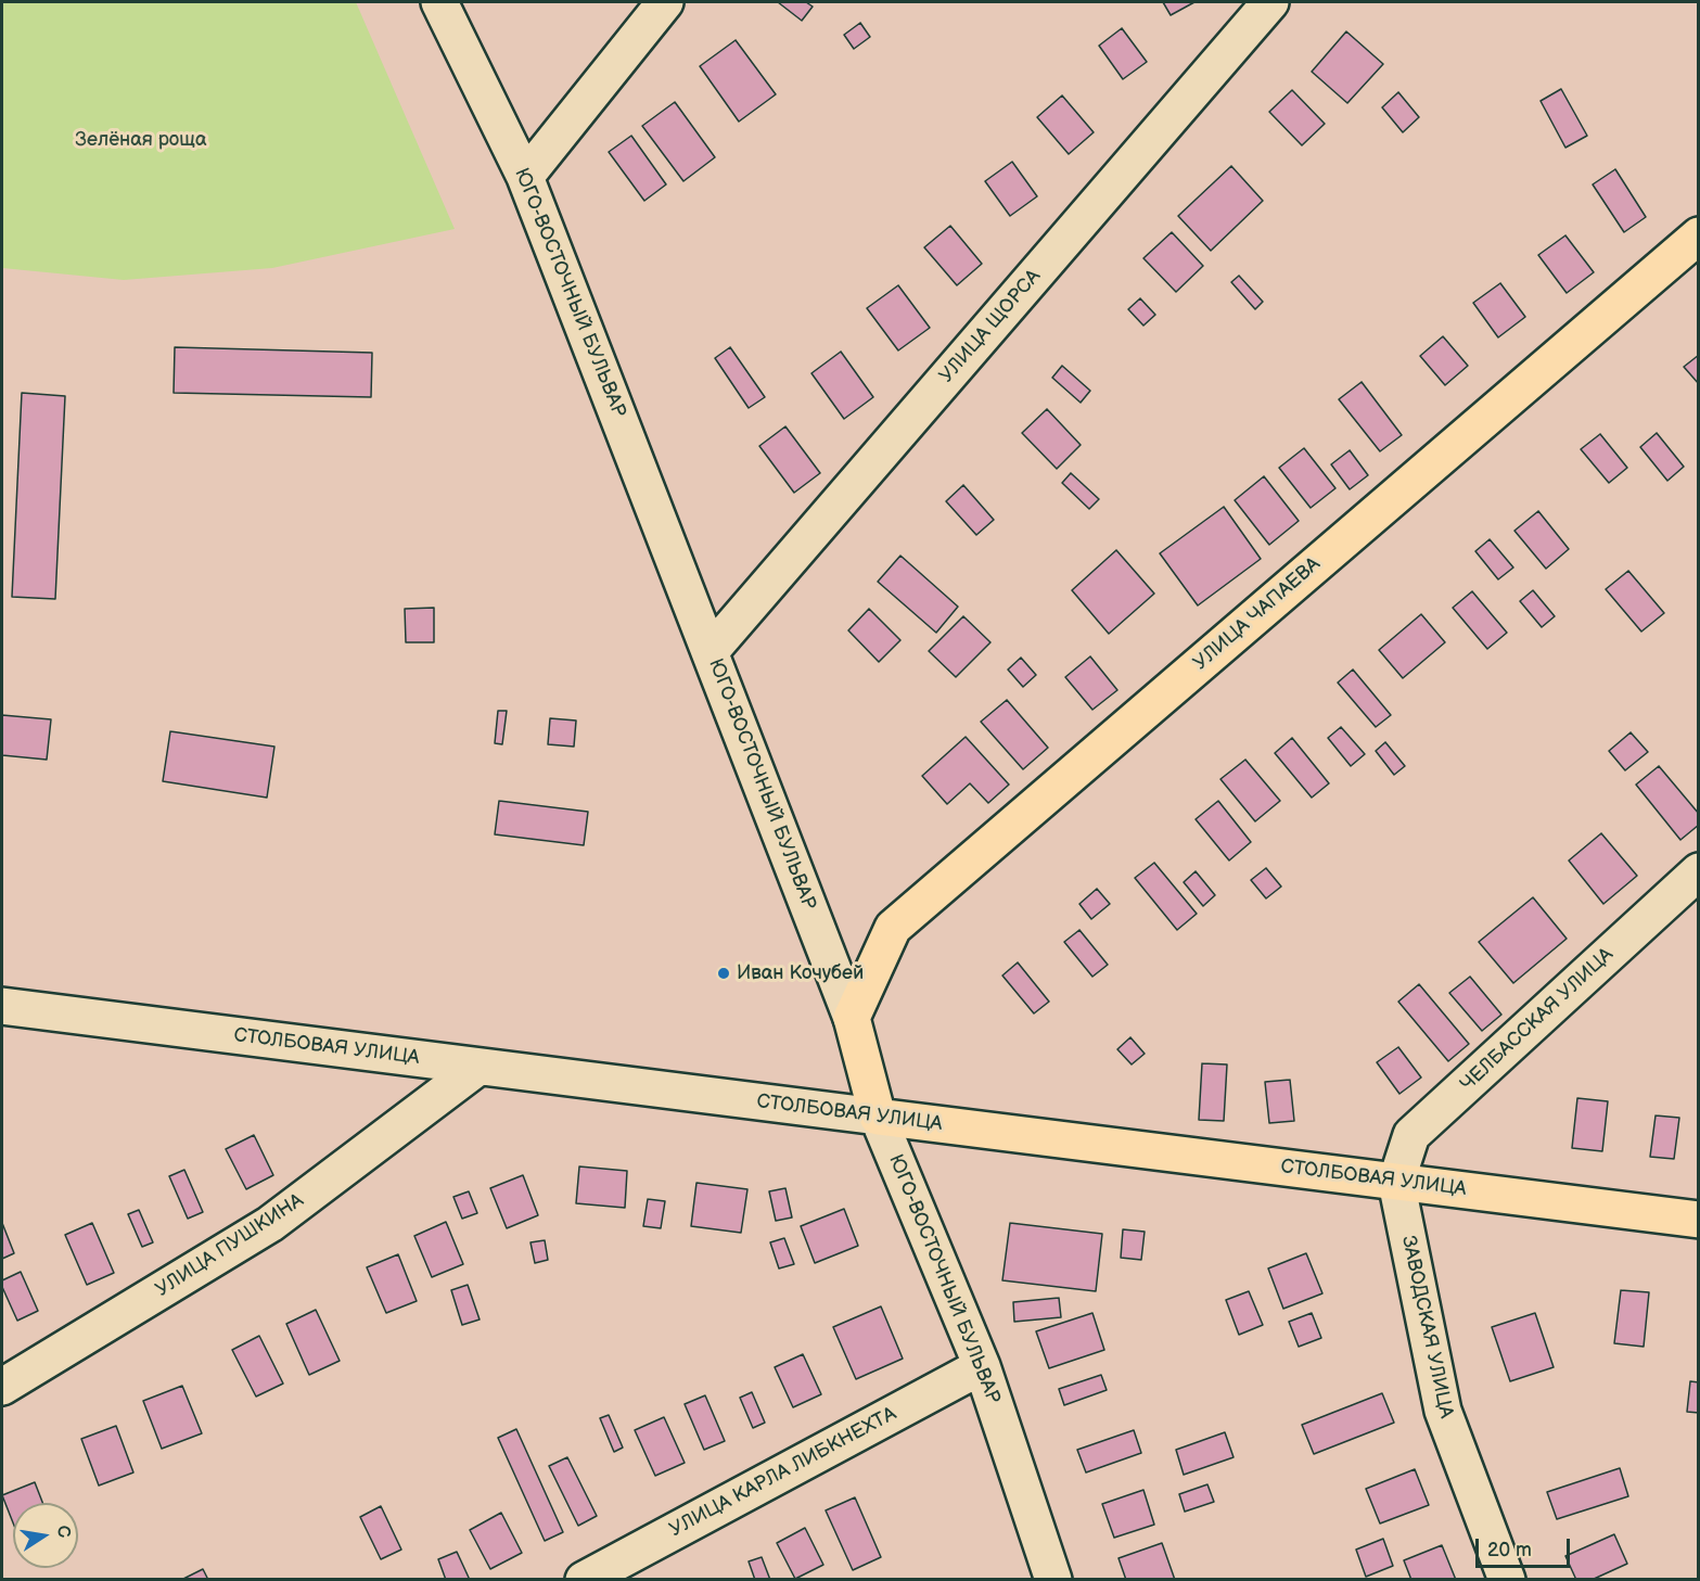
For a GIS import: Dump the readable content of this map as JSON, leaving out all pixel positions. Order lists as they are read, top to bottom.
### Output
{
  "streets": {
    "main road": ["ЮГО-ВОСТОЧНЫЙ БУЛЬВАР", "УЛИЦА ЧАПАЕВА", "СТОЛБОВАЯ УЛИЦА"],
    "street": [
      "УЛИЦА ЩОРСА",
      "ЧЕЛБАССКАЯ УЛИЦА",
      "УЛИЦА ПУШКИНА",
      "ЗАВОДСКАЯ УЛИЦА",
      "УЛИЦА КАРЛА ЛИБКНЕХТА"
    ]
  },
  "crossings": [
    ["ЮГО-ВОСТОЧНЫЙ БУЛЬВАР", "УЛИЦА ЩОРСА"],
    ["ЮГО-ВОСТОЧНЫЙ БУЛЬВАР", "УЛИЦА ЧАПАЕВА"],
    ["ЮГО-ВОСТОЧНЫЙ БУЛЬВАР", "СТОЛБОВАЯ УЛИЦА"],
    ["ЮГО-ВОСТОЧНЫЙ БУЛЬВАР", "УЛИЦА КАРЛА ЛИБКНЕХТА"],
    ["ЧЕЛБАССКАЯ УЛИЦА", "СТОЛБОВАЯ УЛИЦА"],
    ["ЧЕЛБАССКАЯ УЛИЦА", "ЗАВОДСКАЯ УЛИЦА"],
    ["СТОЛБОВАЯ УЛИЦА", "УЛИЦА ПУШКИНА"],
    ["СТОЛБОВАЯ УЛИЦА", "ЗАВОДСКАЯ УЛИЦА"]
  ],
  "parks": ["Зелёная роща"],
  "places": ["Иван Кочубей"],
  "scale_bar": "20 m",
  "north": "right"
}
